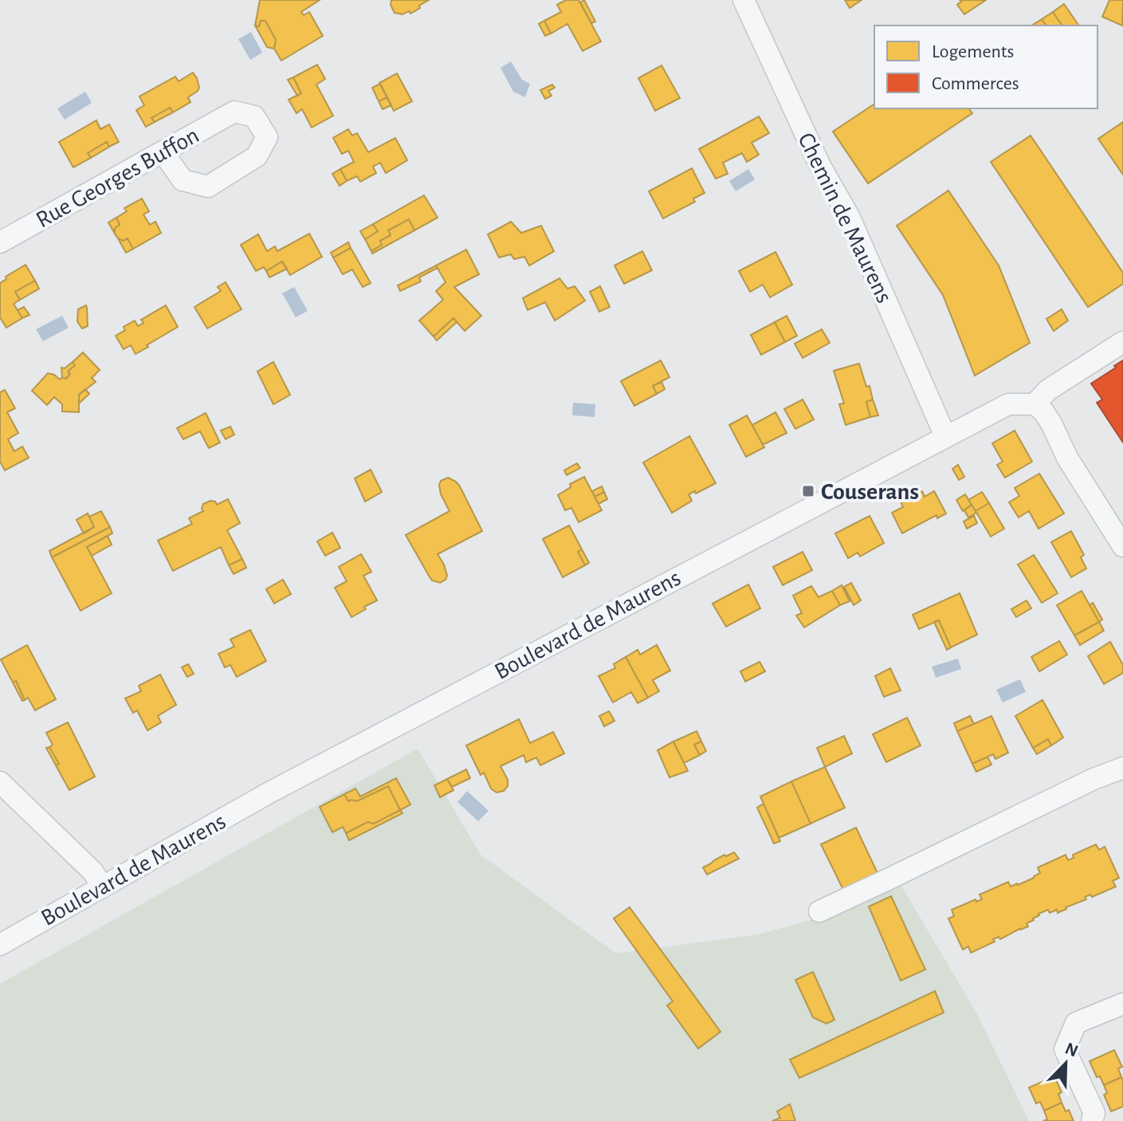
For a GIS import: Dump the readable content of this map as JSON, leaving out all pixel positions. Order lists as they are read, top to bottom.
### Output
{
  "streets": {
    "street": ["Rue Georges Buffon", "Chemin de Maurens", "Boulevard de Maurens"]
  },
  "crossings": [
    ["Chemin de Maurens", "Boulevard de Maurens"]
  ],
  "places": {
    "transit": ["Couserans"]
  },
  "legend": ["Logements", "Commerces"],
  "north": "top right"
}
